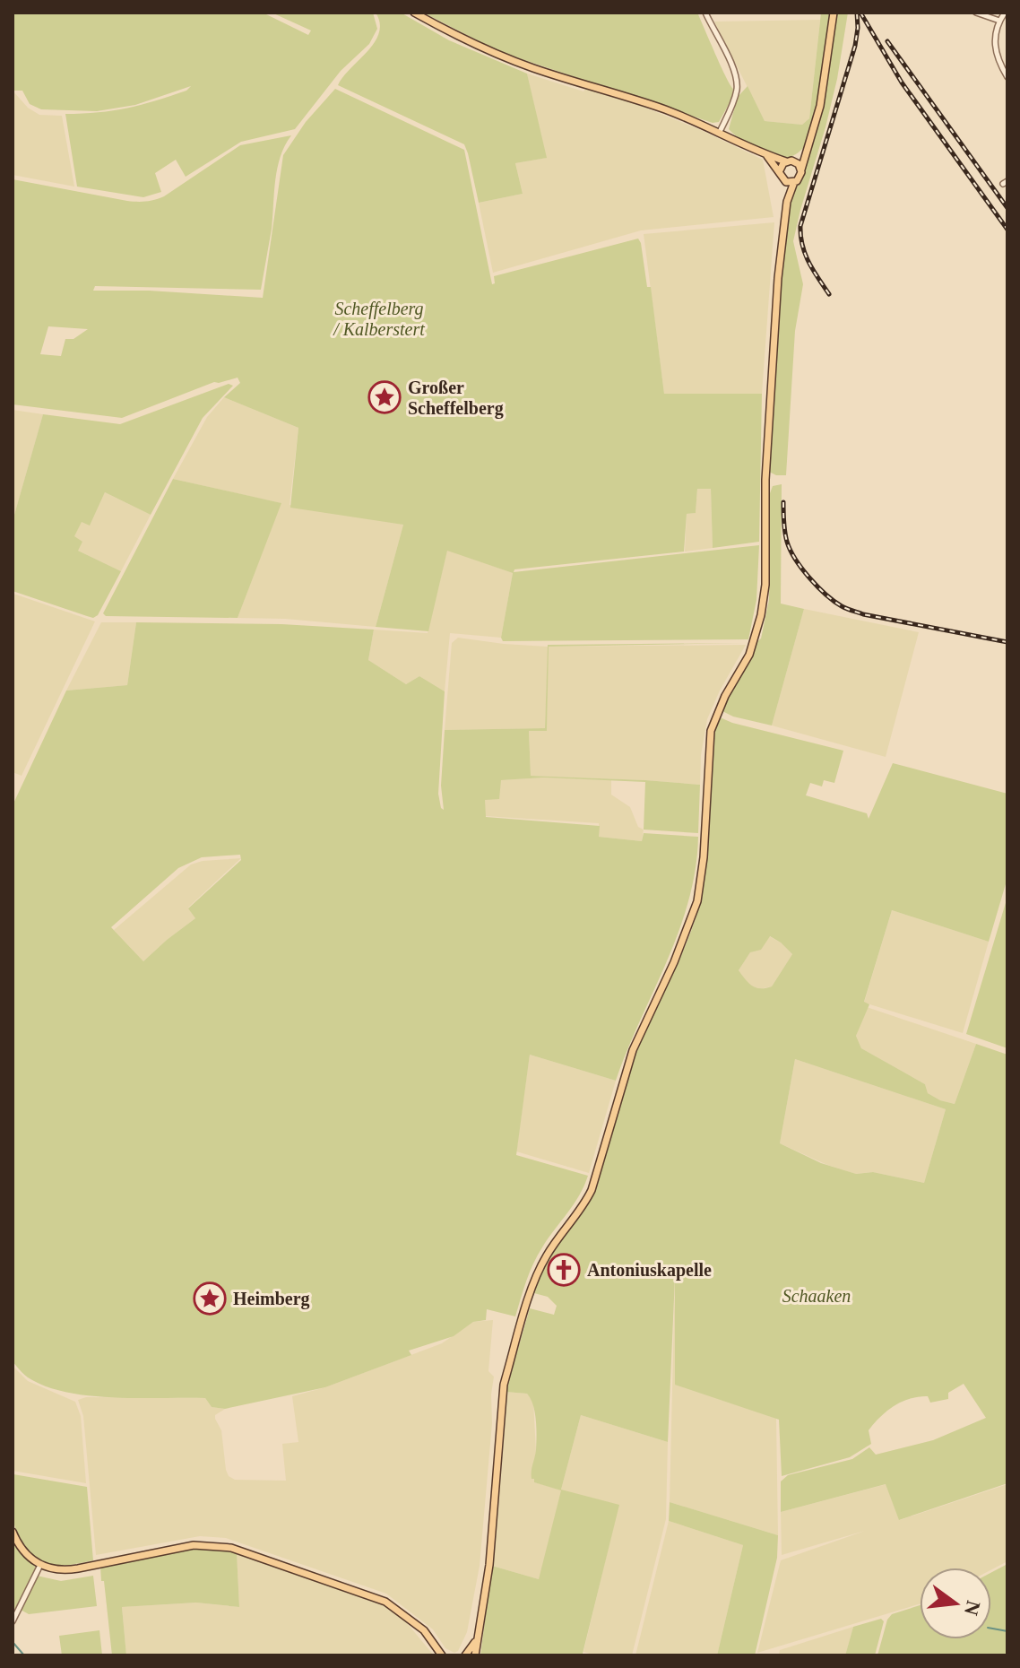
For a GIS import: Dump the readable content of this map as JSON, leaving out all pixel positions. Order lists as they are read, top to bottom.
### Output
{
  "parks": ["Scheffelberg / Kalberstert", "Schaaken"],
  "places": {
    "place": ["Großer Scheffelberg", "Heimberg"],
    "church": ["Antoniuskapelle"]
  },
  "north": "right"
}
